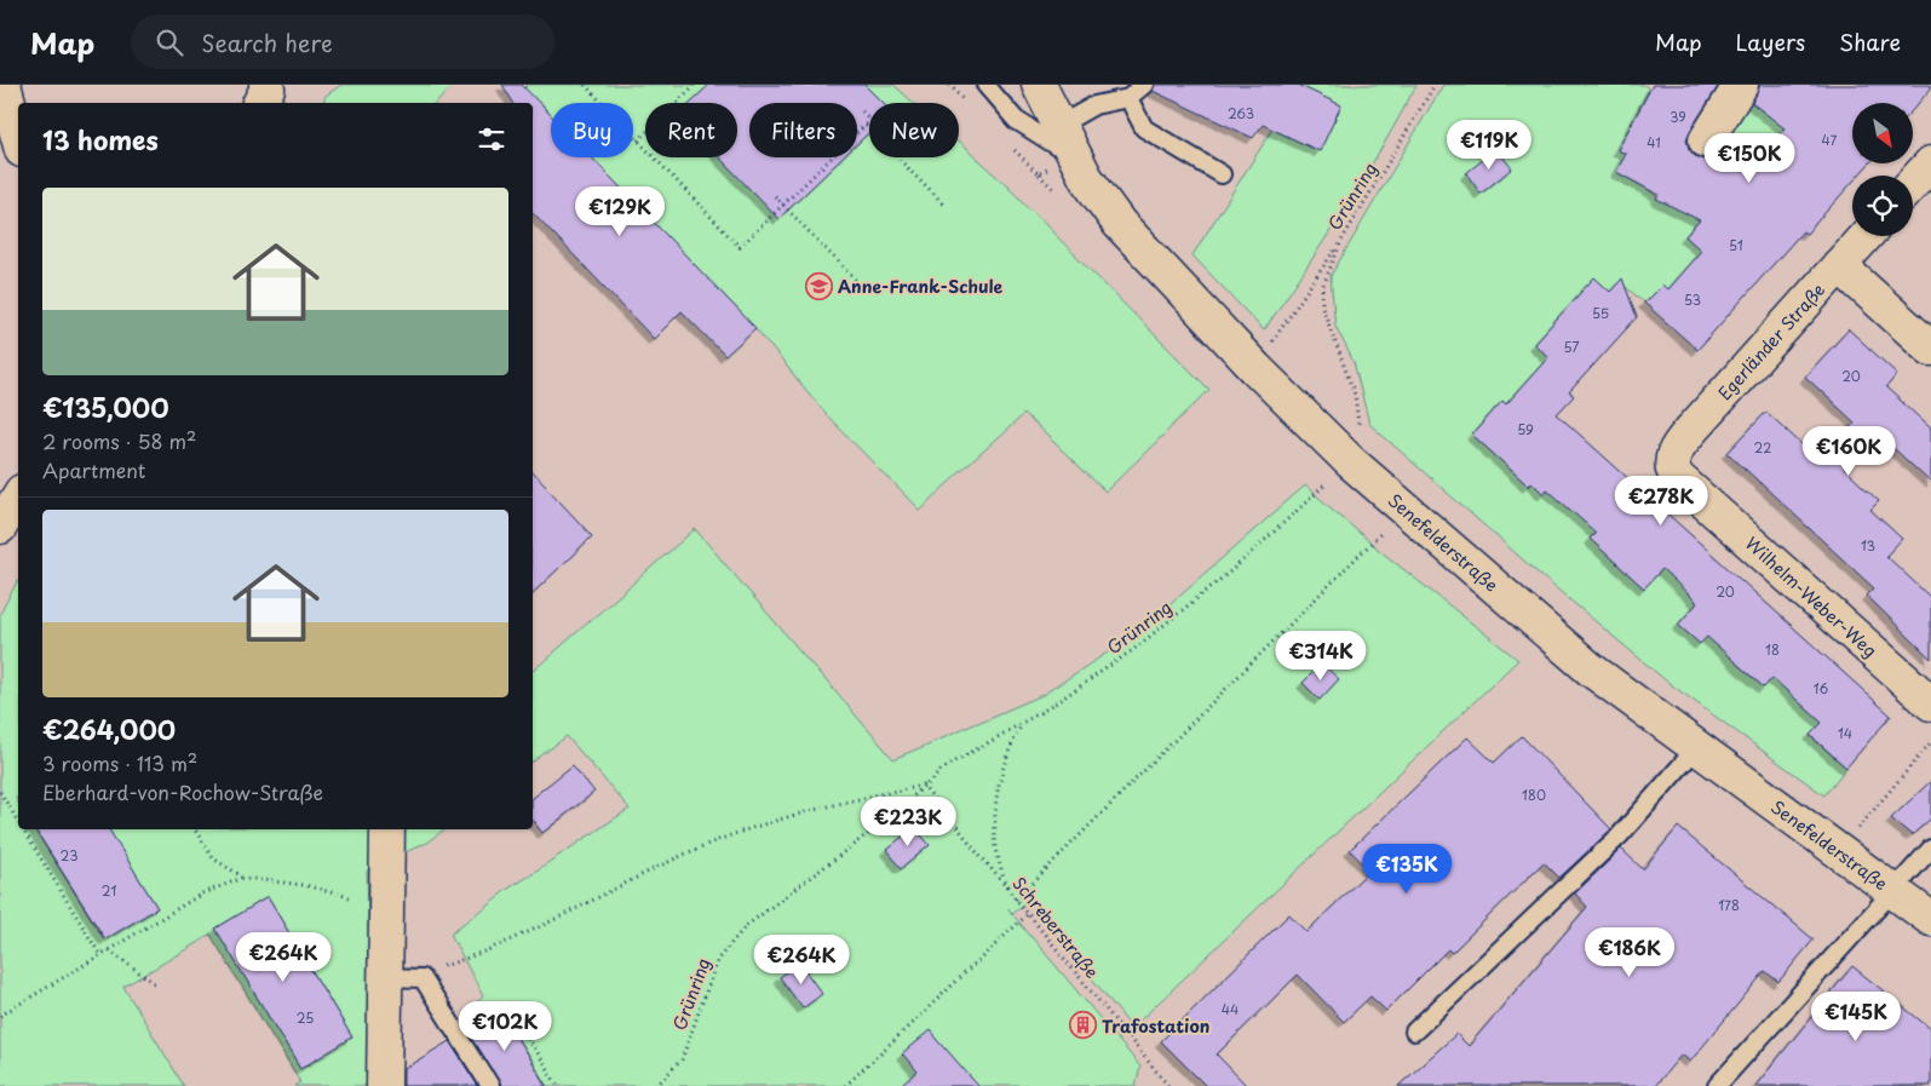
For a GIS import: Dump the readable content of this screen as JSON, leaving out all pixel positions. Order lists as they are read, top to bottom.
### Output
{
  "streets": {
    "street": ["Egerländer Straße", "Senefelderstraße", "Wilhelm-Weber-Weg"],
    "path": ["Grünring", "Schreberstraße"]
  },
  "crossings": [
    ["Grünring", "Senefelderstraße"],
    ["Grünring", "Schreberstraße"],
    ["Egerländer Straße", "Wilhelm-Weber-Weg"]
  ],
  "places": {
    "school or university": ["Anne-Frank-Schule"],
    "building": ["Trafostation"]
  },
  "house_numbers": [
    "263",
    "39",
    "47",
    "41",
    "51",
    "53",
    "55",
    "57",
    "20",
    "59",
    "22",
    "13",
    "20",
    "18",
    "16",
    "14",
    "180",
    "23",
    "21",
    "178",
    "44",
    "25"
  ],
  "north": "bottom right",
  "page": {
    "header": "Map",
    "search": "Search here",
    "nav": ["Map", "Layers", "Share"],
    "chip": [
      "Buy",
      "Rent",
      "Filters",
      "New"
    ],
    "heading": "13 homes",
    "price": [
      "€119K",
      "€150K",
      "€129K",
      "€160K",
      "€278K",
      "€314K",
      "€223K",
      "€135K",
      "€186K",
      "€264K",
      "€264K",
      "€145K",
      "€102K"
    ],
    "list": [
      {
        "name": "€135,000",
        "note": "2 rooms · 58 m² · Apartment"
      },
      {
        "name": "€264,000",
        "note": "3 rooms · 113 m² · Eberhard-von-Rochow-Straße"
      }
    ]
  }
}
